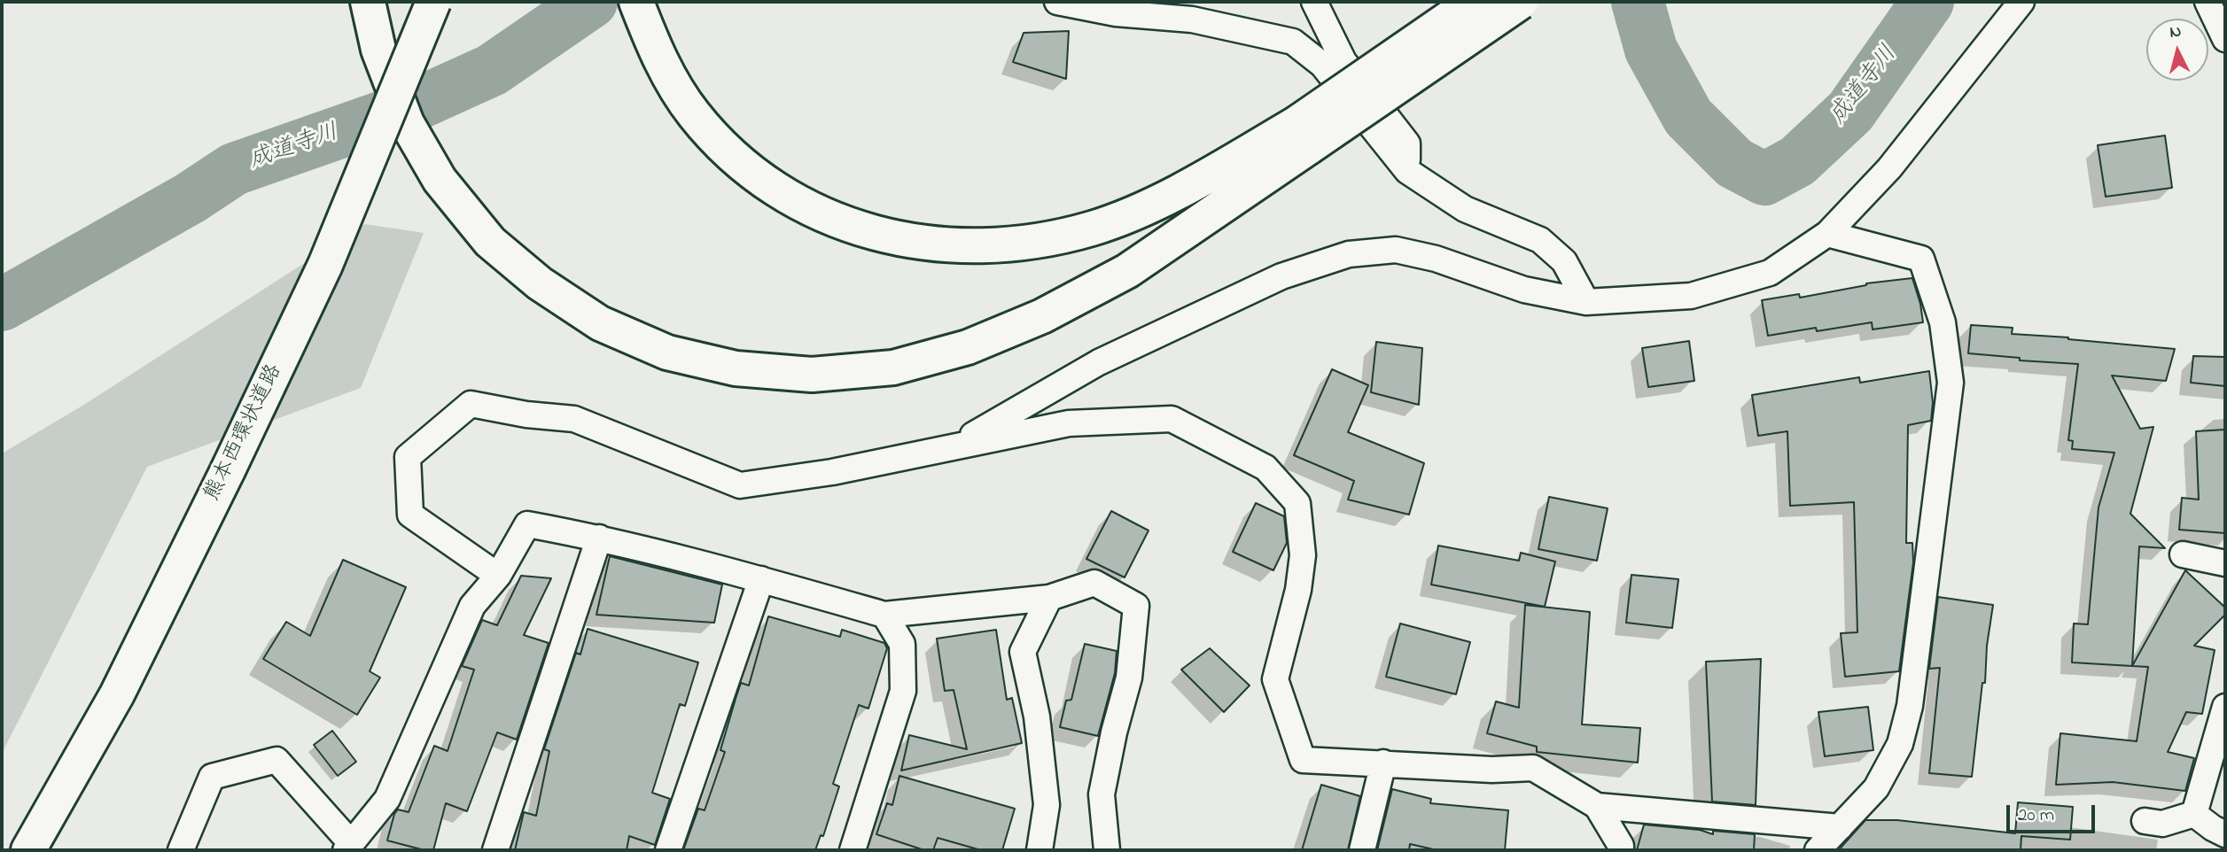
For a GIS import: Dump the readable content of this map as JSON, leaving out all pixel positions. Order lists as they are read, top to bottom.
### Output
{
  "streets": {
    "highway": ["熊本西環状道路"]
  },
  "water": ["成道寺川"],
  "scale_bar": "20 m",
  "north": "top"
}
